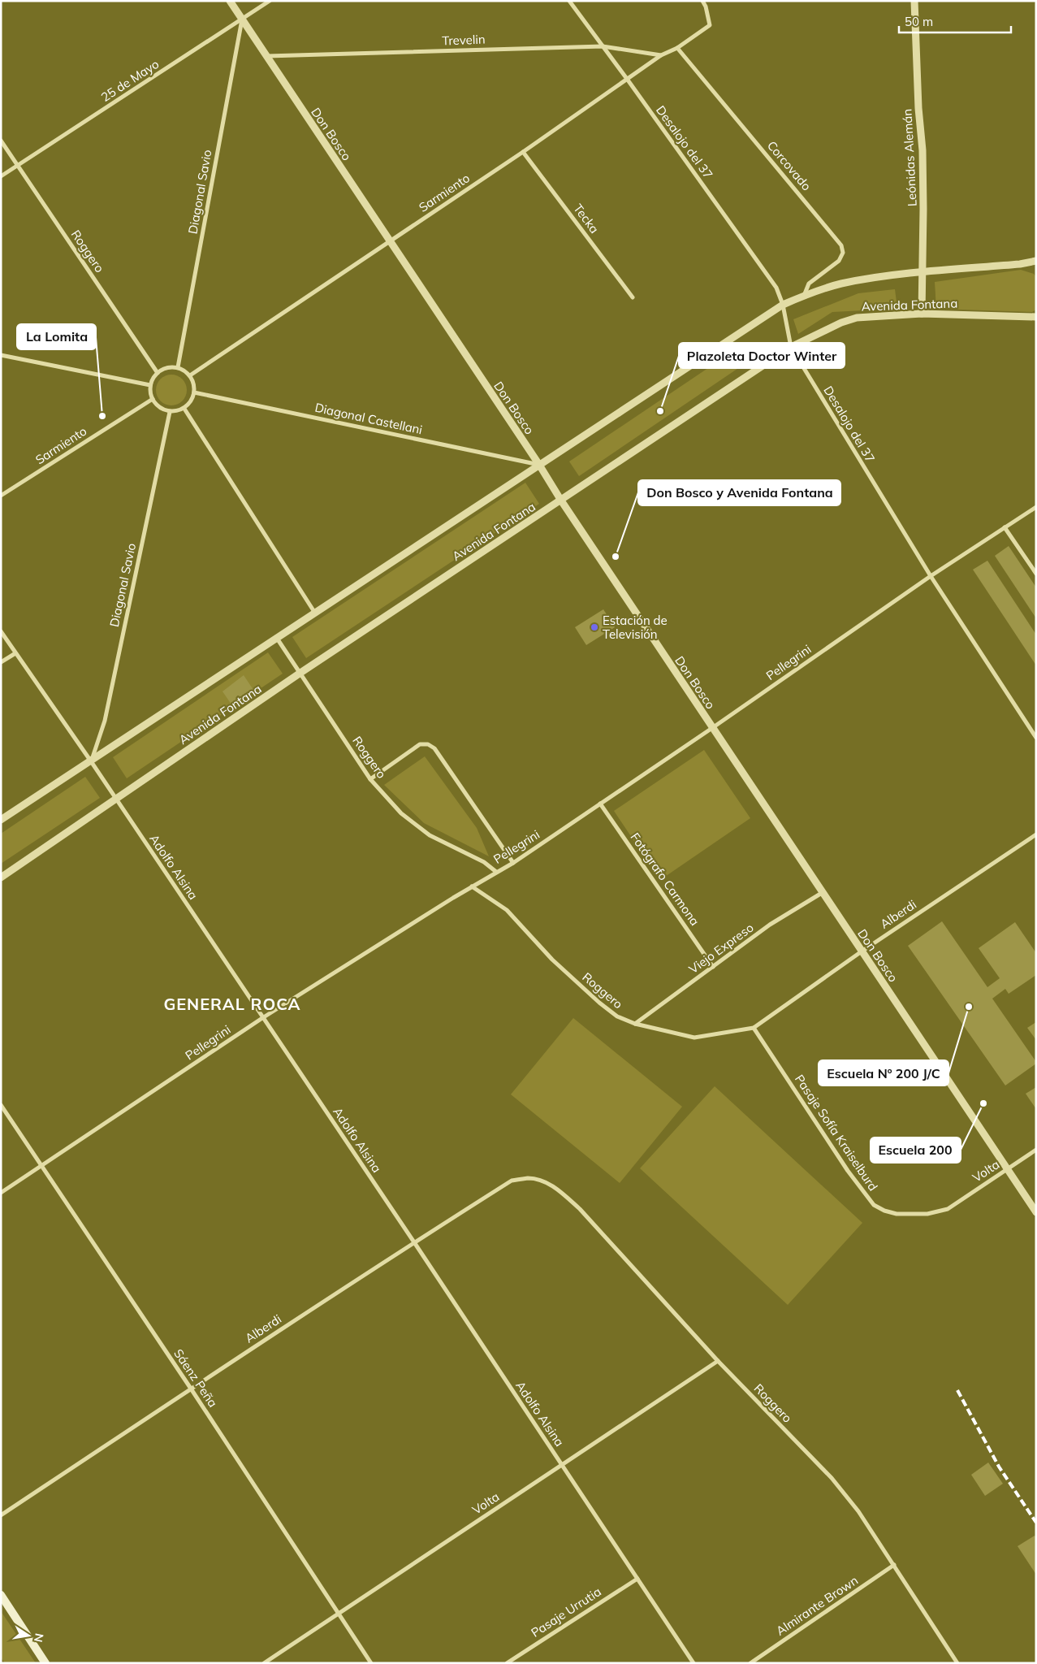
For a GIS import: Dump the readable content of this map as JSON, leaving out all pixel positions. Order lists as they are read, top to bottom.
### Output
{
  "streets": {
    "street": [
      "Trevelin",
      "25 de Mayo",
      "Don Bosco",
      "Desalojo del 37",
      "Leónidas Alemán",
      "Corcovado",
      "Diagonal Savio",
      "Sarmiento",
      "Tecka",
      "Roggero",
      "Avenida Fontana",
      "Diagonal Castellani",
      "Pellegrini",
      "Adolfo Alsina",
      "Fotógrafo Carmona",
      "Alberdi",
      "Viejo Expreso",
      "Pasaje Sofía Kraiselburd",
      "Volta",
      "Sáenz Peña",
      "Almirante Brown",
      "Pasaje Urrutia"
    ]
  },
  "crossings": [
    ["Trevelin", "Don Bosco"],
    ["Trevelin", "Desalojo del 37"],
    ["Trevelin", "Sarmiento"],
    ["25 de Mayo", "Don Bosco"],
    ["25 de Mayo", "Diagonal Savio"],
    ["25 de Mayo", "Roggero"],
    ["Don Bosco", "Diagonal Savio"],
    ["Don Bosco", "Sarmiento"],
    ["Don Bosco", "Avenida Fontana"],
    ["Don Bosco", "Diagonal Castellani"],
    ["Don Bosco", "Pellegrini"],
    ["Don Bosco", "Alberdi"],
    ["Don Bosco", "Viejo Expreso"],
    ["Don Bosco", "Volta"],
    ["Desalojo del 37", "Sarmiento"],
    ["Desalojo del 37", "Avenida Fontana"],
    ["Desalojo del 37", "Pellegrini"],
    ["Leónidas Alemán", "Avenida Fontana"],
    ["Corcovado", "Sarmiento"],
    ["Diagonal Savio", "Sarmiento"],
    ["Diagonal Savio", "Roggero"],
    ["Diagonal Savio", "Diagonal Castellani"],
    ["Diagonal Savio", "Adolfo Alsina"],
    ["Sarmiento", "Tecka"],
    ["Sarmiento", "Roggero"],
    ["Sarmiento", "Diagonal Castellani"],
    ["Roggero", "Avenida Fontana"],
    ["Roggero", "Diagonal Castellani"],
    ["Roggero", "Pellegrini"],
    ["Roggero", "Alberdi"],
    ["Roggero", "Viejo Expreso"],
    ["Roggero", "Pasaje Sofía Kraiselburd"],
    ["Roggero", "Volta"],
    ["Roggero", "Almirante Brown"],
    ["Avenida Fontana", "Adolfo Alsina"],
    ["Pellegrini", "Adolfo Alsina"],
    ["Pellegrini", "Fotógrafo Carmona"],
    ["Pellegrini", "Sáenz Peña"],
    ["Adolfo Alsina", "Alberdi"],
    ["Adolfo Alsina", "Volta"],
    ["Adolfo Alsina", "Pasaje Urrutia"],
    ["Fotógrafo Carmona", "Viejo Expreso"],
    ["Alberdi", "Pasaje Sofía Kraiselburd"],
    ["Alberdi", "Sáenz Peña"],
    ["Pasaje Sofía Kraiselburd", "Volta"],
    ["Volta", "Sáenz Peña"]
  ],
  "districts": ["GENERAL ROCA"],
  "places": [
    "Plazoleta Doctor Winter",
    "La Lomita",
    "Don Bosco y Avenida Fontana",
    "Estación de Televisión",
    "Escuela Nº 200 J/C",
    "Escuela 200"
  ],
  "scale_bar": "50 m",
  "north": "right"
}
